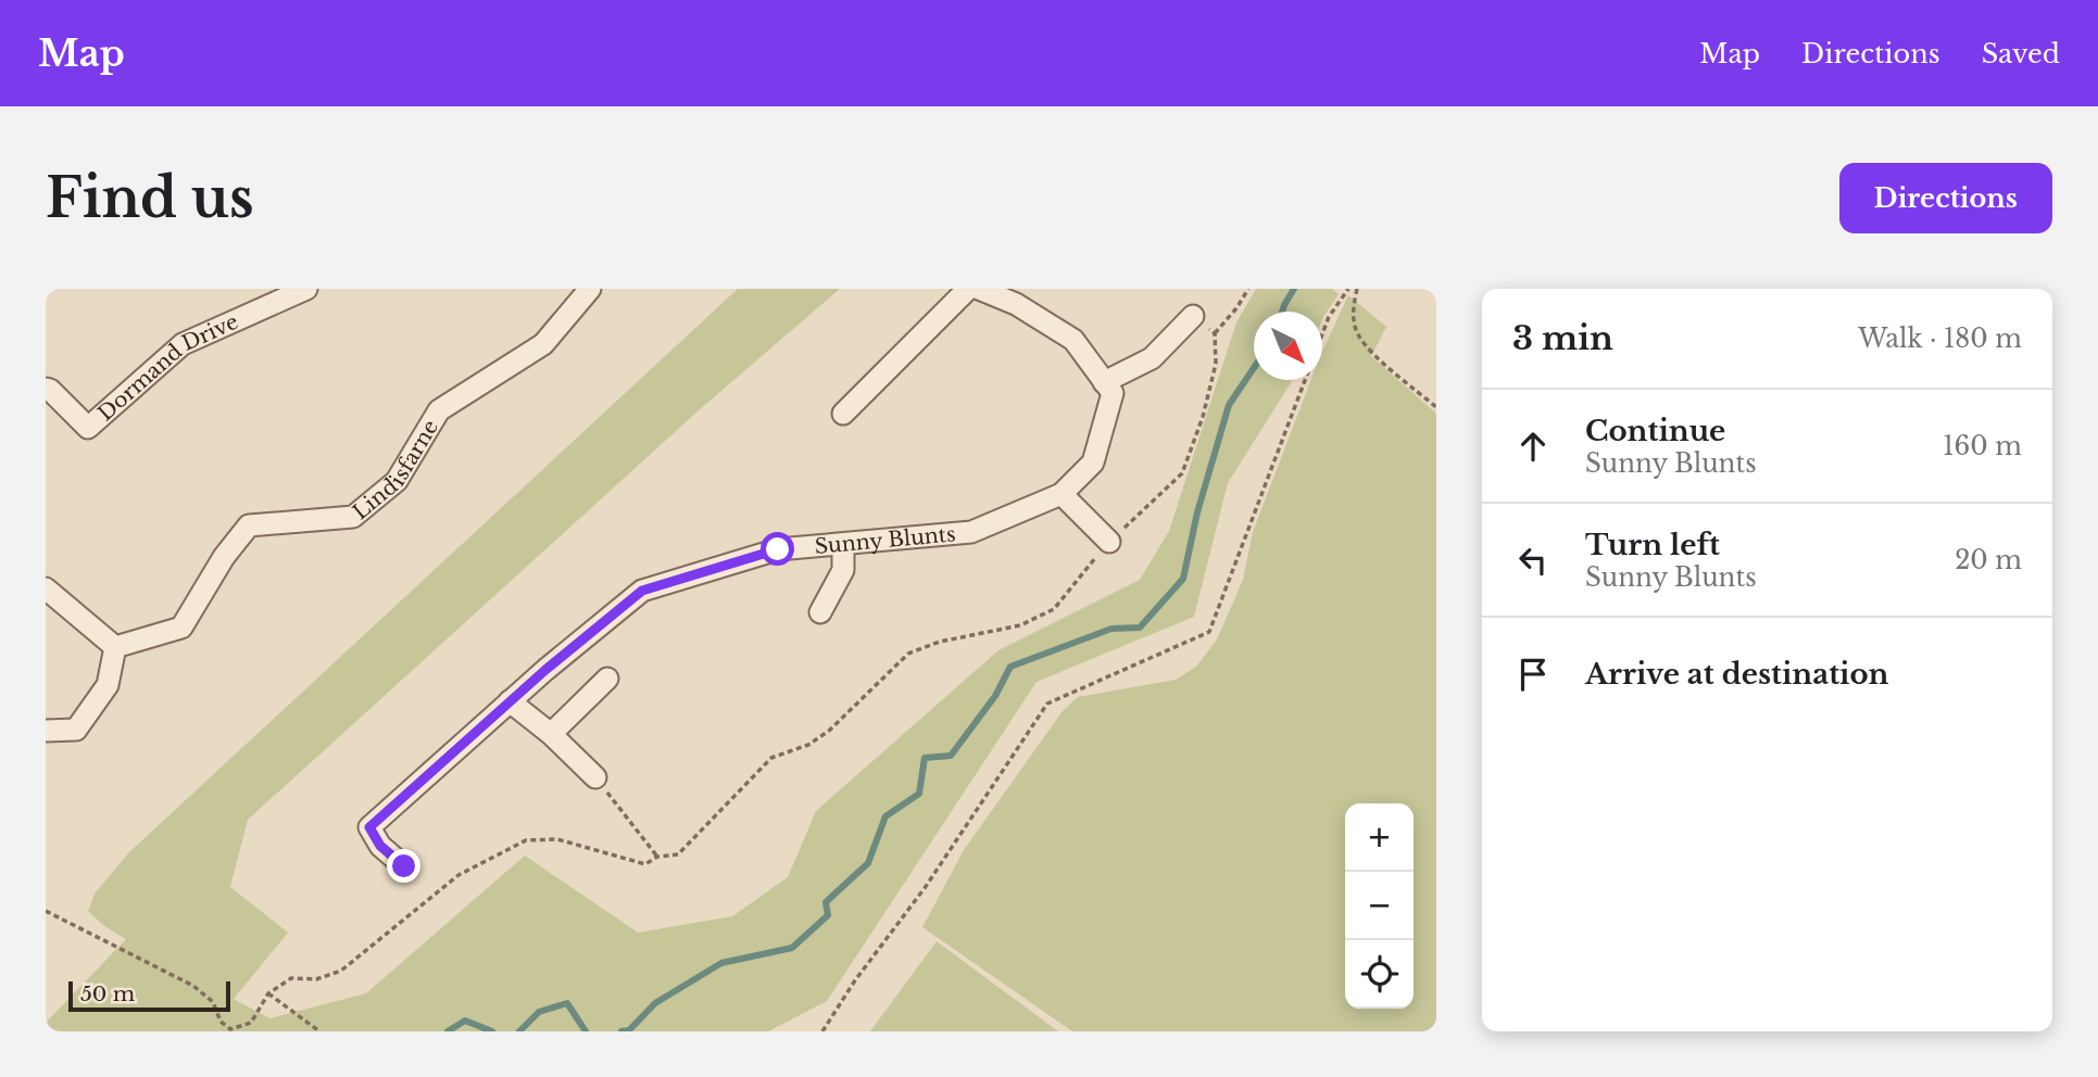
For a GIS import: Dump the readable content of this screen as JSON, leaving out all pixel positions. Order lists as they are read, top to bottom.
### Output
{
  "streets": {
    "street": ["Dormand Drive", "Lindisfarne", "Sunny Blunts"]
  },
  "scale_bar": "50 m",
  "north": "bottom right",
  "page": {
    "header": "Map",
    "nav": ["Map", "Directions", "Saved"],
    "buttons": "Directions",
    "title": "Find us",
    "heading": ["3 min", "Walk · 180 m"],
    "list": [
      ["Continue", "Sunny Blunts", "160 m"],
      ["Turn left", "Sunny Blunts", "20 m"],
      "Arrive at destination"
    ],
    "map_buttons": ["+", "−"],
    "scale": "50 m"
  }
}
